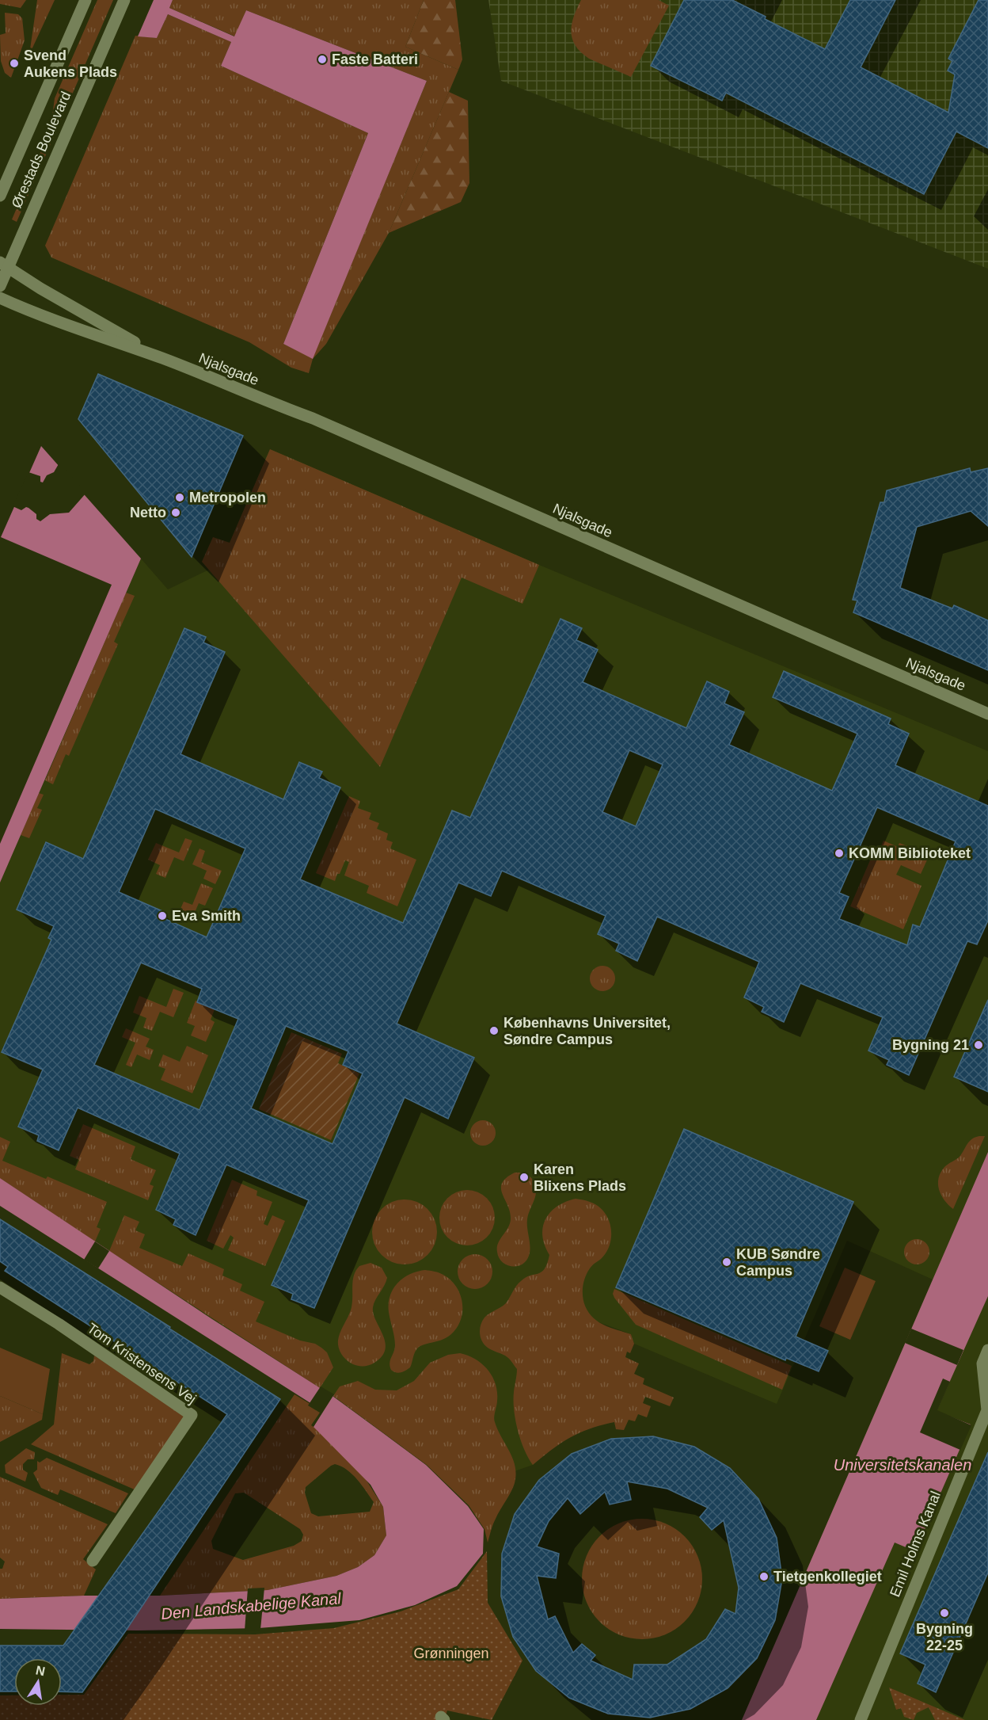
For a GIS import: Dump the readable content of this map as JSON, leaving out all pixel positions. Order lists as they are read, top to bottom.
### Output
{
  "streets": {
    "street": [
      "Ørestads Boulevard",
      "Njalsgade",
      "Tom Kristensens Vej",
      "Emil Holms Kanal"
    ]
  },
  "crossings": [
    ["Ørestads Boulevard", "Njalsgade"]
  ],
  "water": ["Universitetskanalen", "Den Landskabelige Kanal"],
  "parks": ["Grønningen"],
  "places": [
    "Faste Batteri",
    "Svend Aukens Plads",
    "Metropolen",
    "Netto",
    "KOMM Biblioteket",
    "Eva Smith",
    "Københavns Universitet, Søndre Campus",
    "Bygning 21",
    "Karen Blixens Plads",
    "KUB Søndre Campus",
    "Tietgenkollegiet",
    "Bygning 22-25"
  ],
  "north": "top"
}
